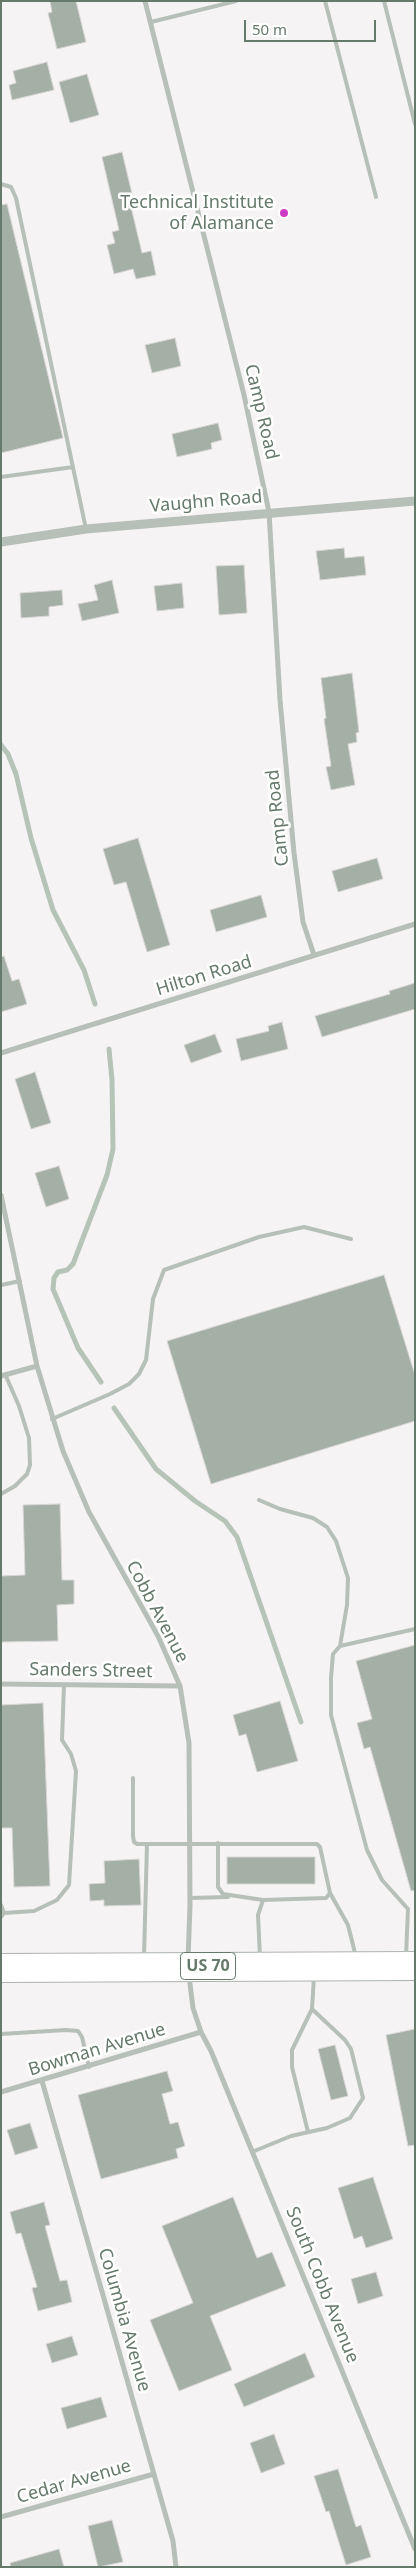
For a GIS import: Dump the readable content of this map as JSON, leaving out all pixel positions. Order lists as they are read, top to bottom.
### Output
{
  "streets": {
    "main road": ["US 70"],
    "street": [
      "Camp Road",
      "Vaughn Road",
      "Hilton Road",
      "Cobb Avenue",
      "Sanders Street",
      "Bowman Avenue",
      "South Cobb Avenue",
      "Columbia Avenue",
      "Cedar Avenue"
    ]
  },
  "crossings": [
    ["Camp Road", "Vaughn Road"],
    ["Camp Road", "Hilton Road"],
    ["Cobb Avenue", "Sanders Street"],
    ["Cobb Avenue", "US 70"],
    ["Cobb Avenue", "Bowman Avenue"],
    ["Cobb Avenue", "South Cobb Avenue"],
    ["Bowman Avenue", "South Cobb Avenue"],
    ["Bowman Avenue", "Columbia Avenue"],
    ["Columbia Avenue", "Cedar Avenue"]
  ],
  "places": ["Technical Institute of Alamance"],
  "scale_bar": "50 m"
}
